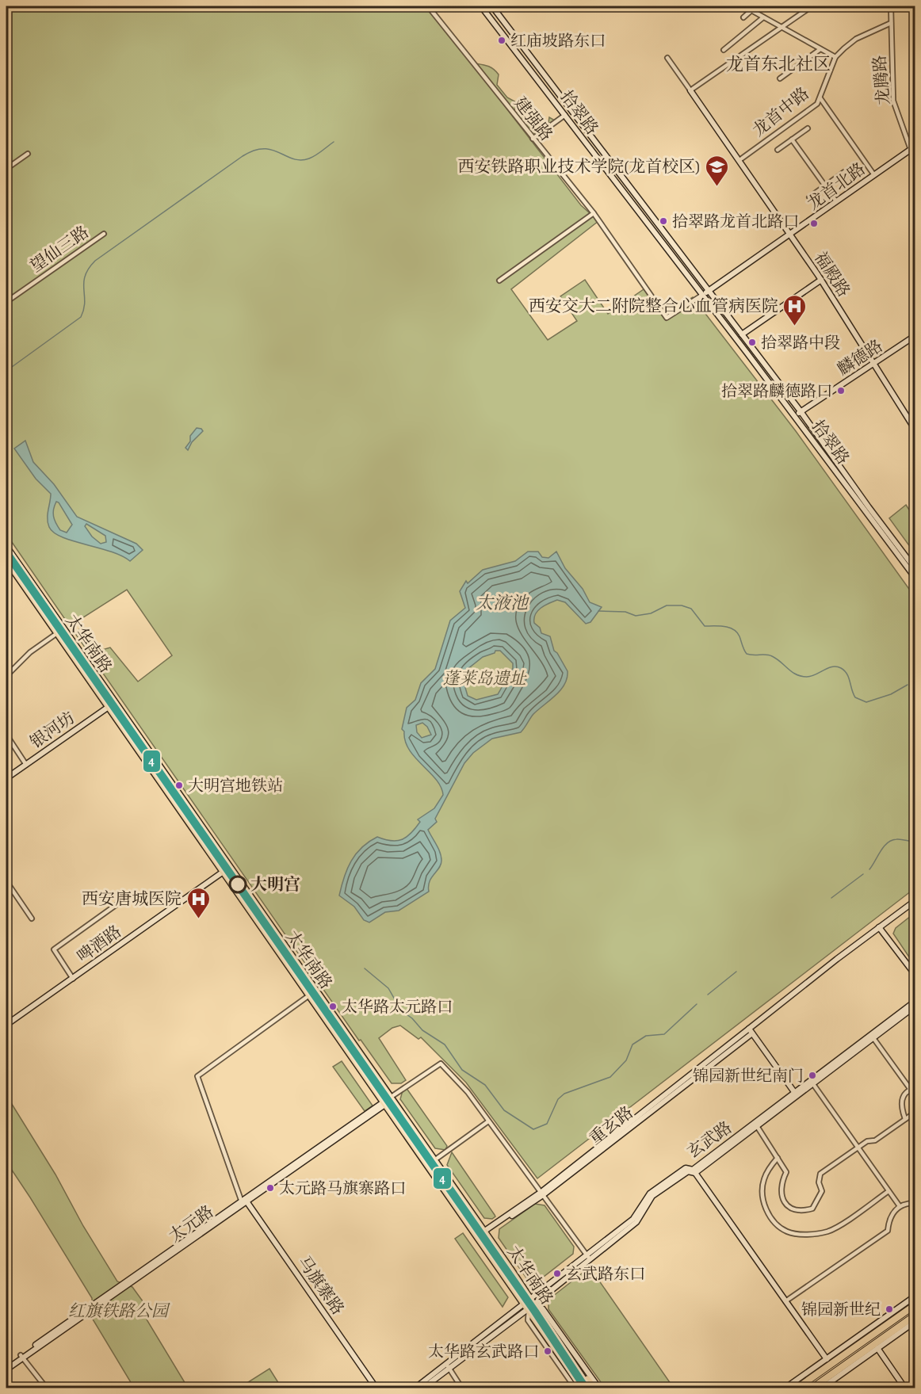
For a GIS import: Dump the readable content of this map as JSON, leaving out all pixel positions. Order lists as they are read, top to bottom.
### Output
{
  "streets": {
    "main road": ["太华南路"],
    "street": [
      "龙腾路",
      "龙首中路",
      "拾翠路",
      "建强路",
      "龙首北路",
      "望仙三路",
      "福殿路",
      "麟德路",
      "银河坊",
      "啤酒路",
      "重玄路",
      "玄武路",
      "太元路",
      "马旗寨路"
    ]
  },
  "crossings": [
    ["龙腾路", "龙首中路"],
    ["龙腾路", "龙首北路"],
    ["龙首中路", "福殿路"],
    ["拾翠路", "建强路"],
    ["拾翠路", "龙首北路"],
    ["拾翠路", "麟德路"],
    ["建强路", "龙首北路"],
    ["龙首北路", "福殿路"],
    ["福殿路", "麟德路"],
    ["太华南路", "银河坊"],
    ["太华南路", "啤酒路"],
    ["太华南路", "重玄路"],
    ["太华南路", "玄武路"],
    ["太华南路", "太元路"],
    ["太元路", "马旗寨路"]
  ],
  "districts": ["龙首东北社区"],
  "water": ["太液池"],
  "parks": ["蓬莱岛遗址", "红旗铁路公园"],
  "places": {
    "other": [
      "红庙坡路东口",
      "拾翠路龙首北路口",
      "拾翠路中段",
      "拾翠路麟德路口",
      "大明宫地铁站",
      "大明宫",
      "太华路太元路口",
      "锦园新世纪南门",
      "太元路马旗寨路口",
      "玄武路东口",
      "锦园新世纪",
      "太华路玄武路口"
    ],
    "school or university": ["西安铁路职业技术学院(龙首校区)"],
    "hospital": ["西安交大二附院整合心血管病医院", "西安唐城医院"]
  },
  "lines": ["transit line 4"]
}
